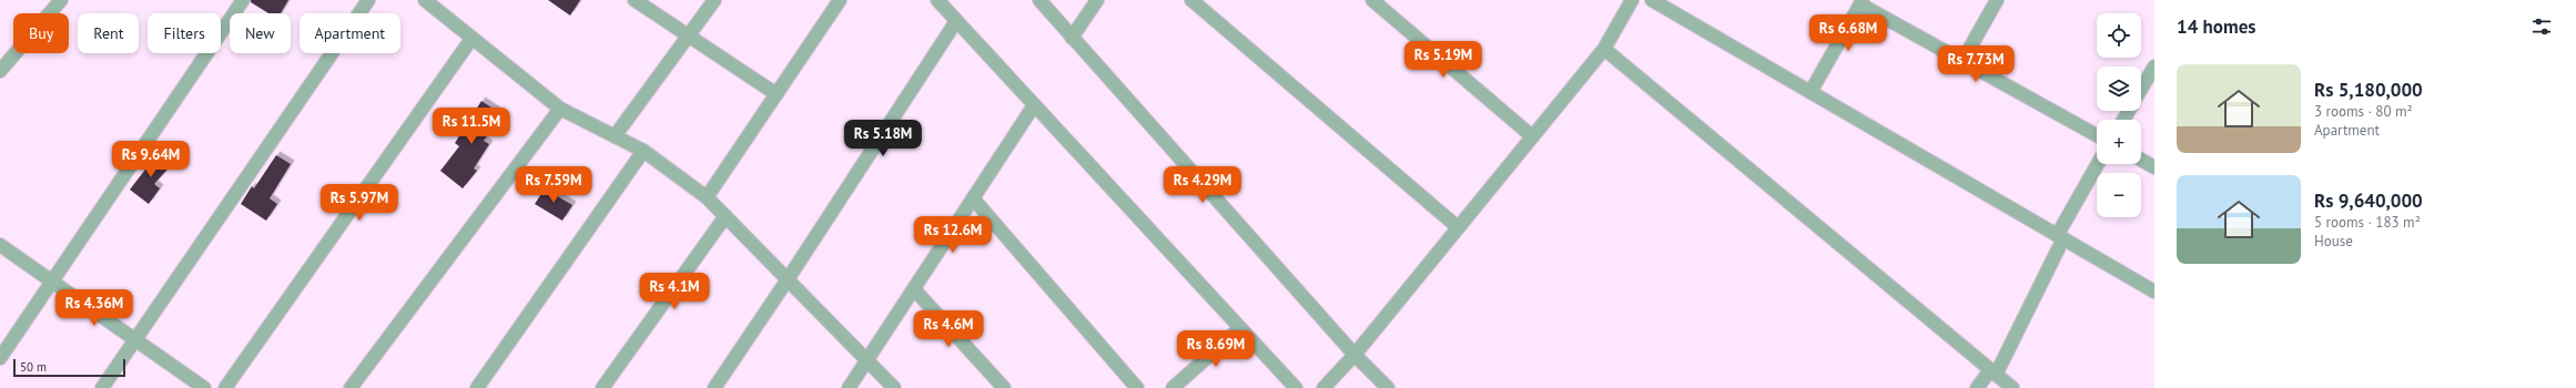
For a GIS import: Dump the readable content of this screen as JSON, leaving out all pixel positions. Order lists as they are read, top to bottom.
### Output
{
  "scale_bar": "50 m",
  "page": {
    "heading": "14 homes",
    "map_buttons": ["+", "−"],
    "chip": [
      "Buy",
      "Rent",
      "Filters",
      "New",
      "Apartment"
    ],
    "price": [
      "Rs 6.68M",
      "Rs 5.19M",
      "Rs 7.73M",
      "Rs 11.5M",
      "Rs 5.18M",
      "Rs 9.64M",
      "Rs 7.59M",
      "Rs 4.29M",
      "Rs 5.97M",
      "Rs 12.6M",
      "Rs 4.1M",
      "Rs 4.36M",
      "Rs 4.6M",
      "Rs 8.69M"
    ],
    "list": [
      {
        "name": "Rs 5,180,000",
        "note": "3 rooms · 80 m² · Apartment"
      },
      {
        "name": "Rs 9,640,000",
        "note": "5 rooms · 183 m² · House"
      }
    ],
    "scale": "50 m"
  }
}
